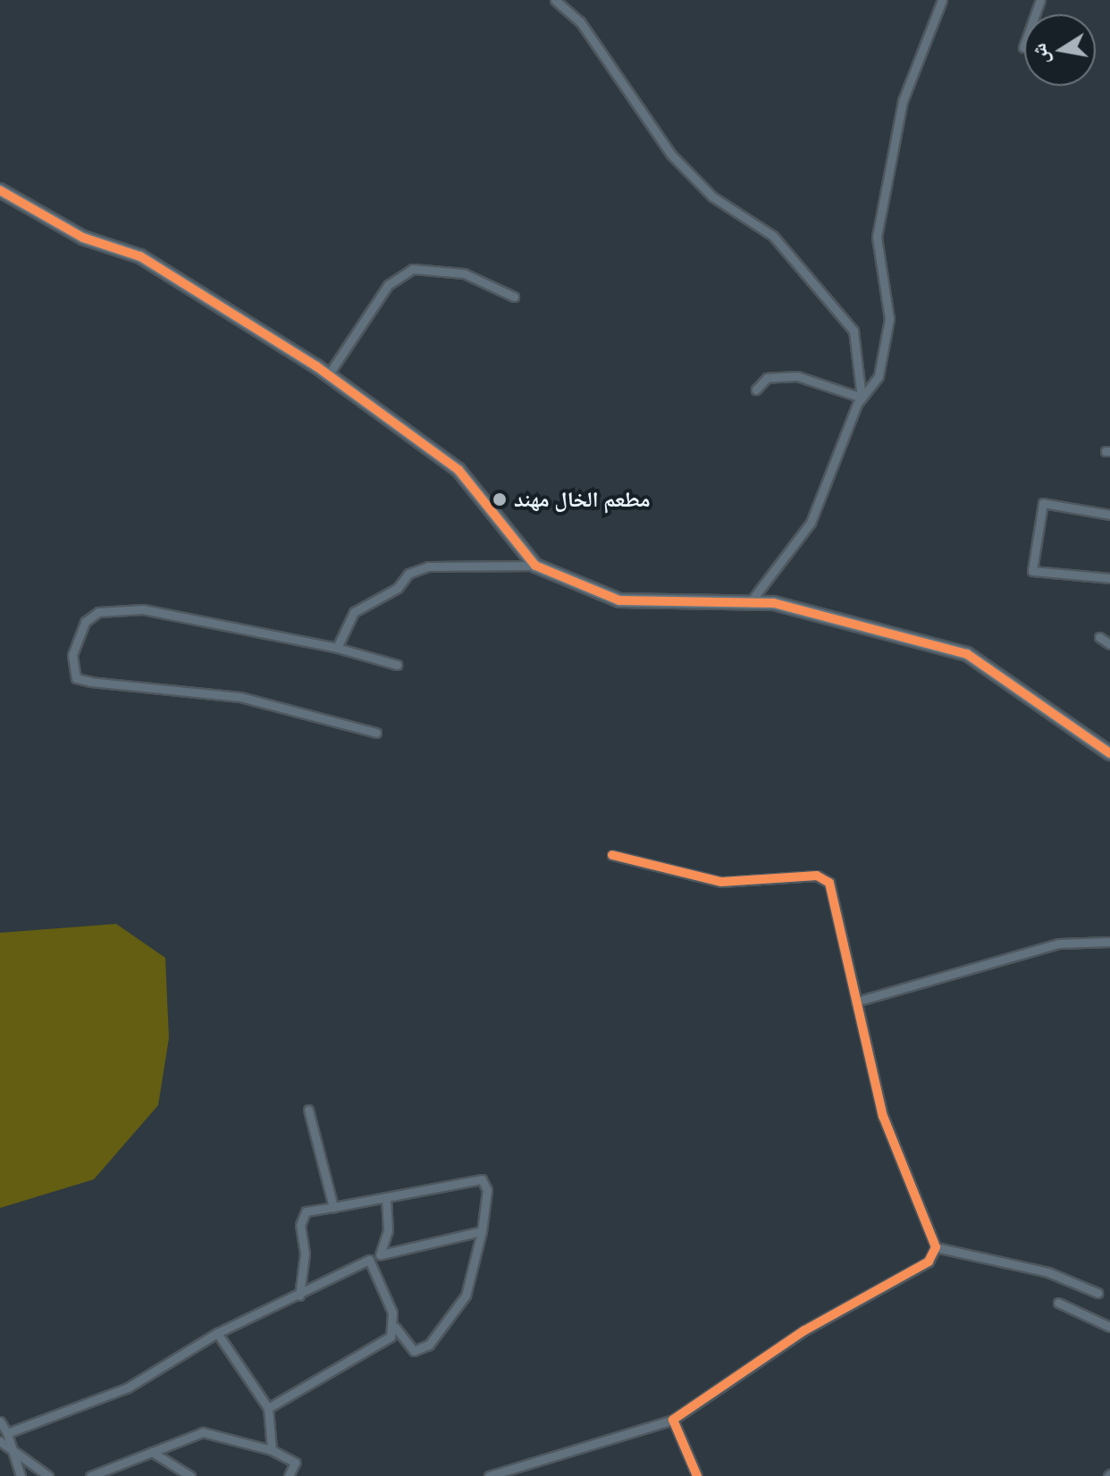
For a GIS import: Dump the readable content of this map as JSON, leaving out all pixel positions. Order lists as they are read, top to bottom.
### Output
{
  "places": ["مطعم الخال مهند"],
  "north": "left"
}
